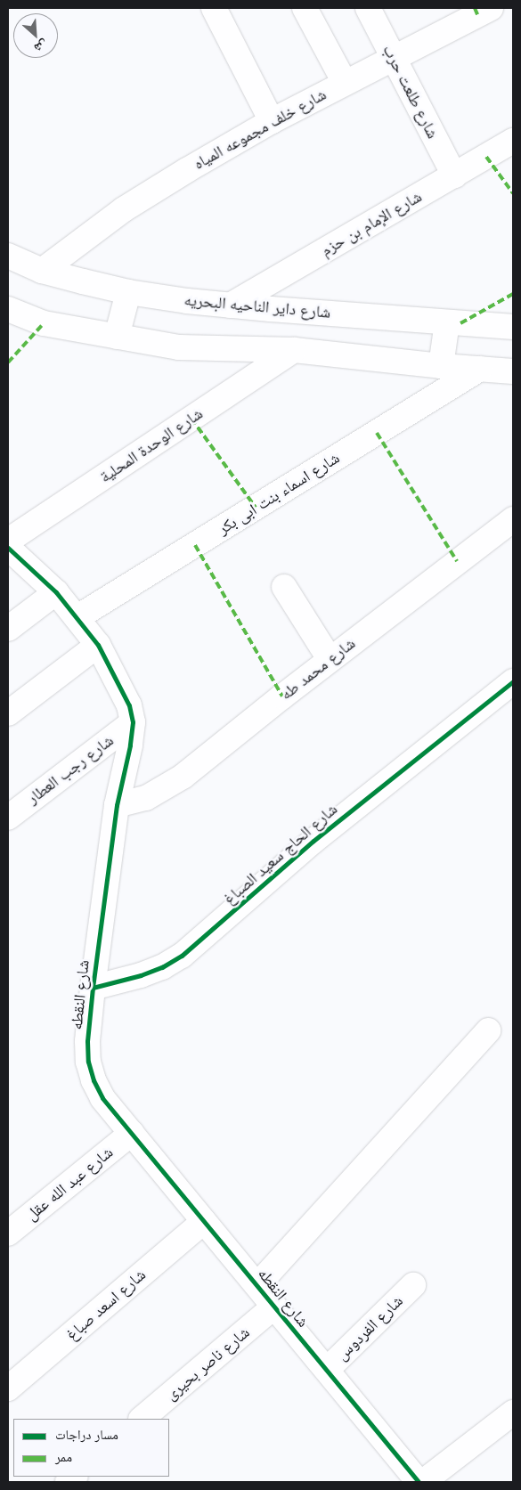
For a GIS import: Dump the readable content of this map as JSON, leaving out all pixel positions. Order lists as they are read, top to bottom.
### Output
{
  "streets": {
    "street": [
      "شارع طلعت حرب",
      "شارع خلف مجموعه المياه",
      "شارع الإمام بن حزم",
      "شارع داير الناحيه البحريه",
      "شارع الوحدة المحلية",
      "شارع اسماء بنت ابى بكر",
      "شارع محمد طه",
      "شارع رجب العطار",
      "شارع الحاج سعيد الصباغ",
      "شارع النقطه",
      "شارع عبد الله عقل",
      "شارع اسعد صباغ",
      "شارع الفردوس",
      "شارع ناصر بحيرى"
    ]
  },
  "crossings": [
    ["شارع طلعت حرب", "شارع خلف مجموعه المياه"],
    ["شارع طلعت حرب", "شارع الإمام بن حزم"],
    ["شارع خلف مجموعه المياه", "شارع داير الناحيه البحريه"],
    ["شارع الإمام بن حزم", "شارع داير الناحيه البحريه"],
    ["شارع اسماء بنت ابى بكر", "شارع النقطه"],
    ["شارع محمد طه", "شارع النقطه"],
    ["شارع رجب العطار", "شارع النقطه"],
    ["شارع الحاج سعيد الصباغ", "شارع النقطه"],
    ["شارع النقطه", "شارع عبد الله عقل"],
    ["شارع النقطه", "شارع اسعد صباغ"],
    ["شارع النقطه", "شارع الفردوس"],
    ["شارع النقطه", "شارع ناصر بحيرى"]
  ],
  "legend": ["مسار دراجات", "ممر"],
  "north": "bottom right"
}
